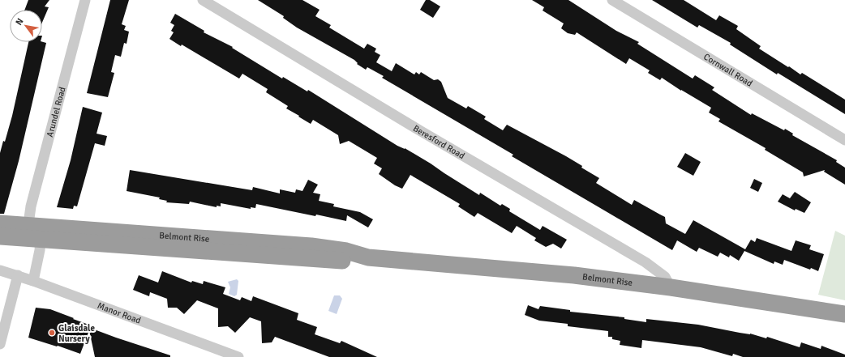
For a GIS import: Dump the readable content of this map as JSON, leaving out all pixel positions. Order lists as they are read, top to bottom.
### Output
{
  "streets": {
    "highway": ["Belmont Rise"],
    "street": [
      "Cornwall Road",
      "Arundel Road",
      "Beresford Road",
      "Manor Road"
    ]
  },
  "crossings": [
    ["Arundel Road", "Belmont Rise"],
    ["Beresford Road", "Belmont Rise"]
  ],
  "places": ["Glaisdale Nursery"],
  "north": "top left"
}
